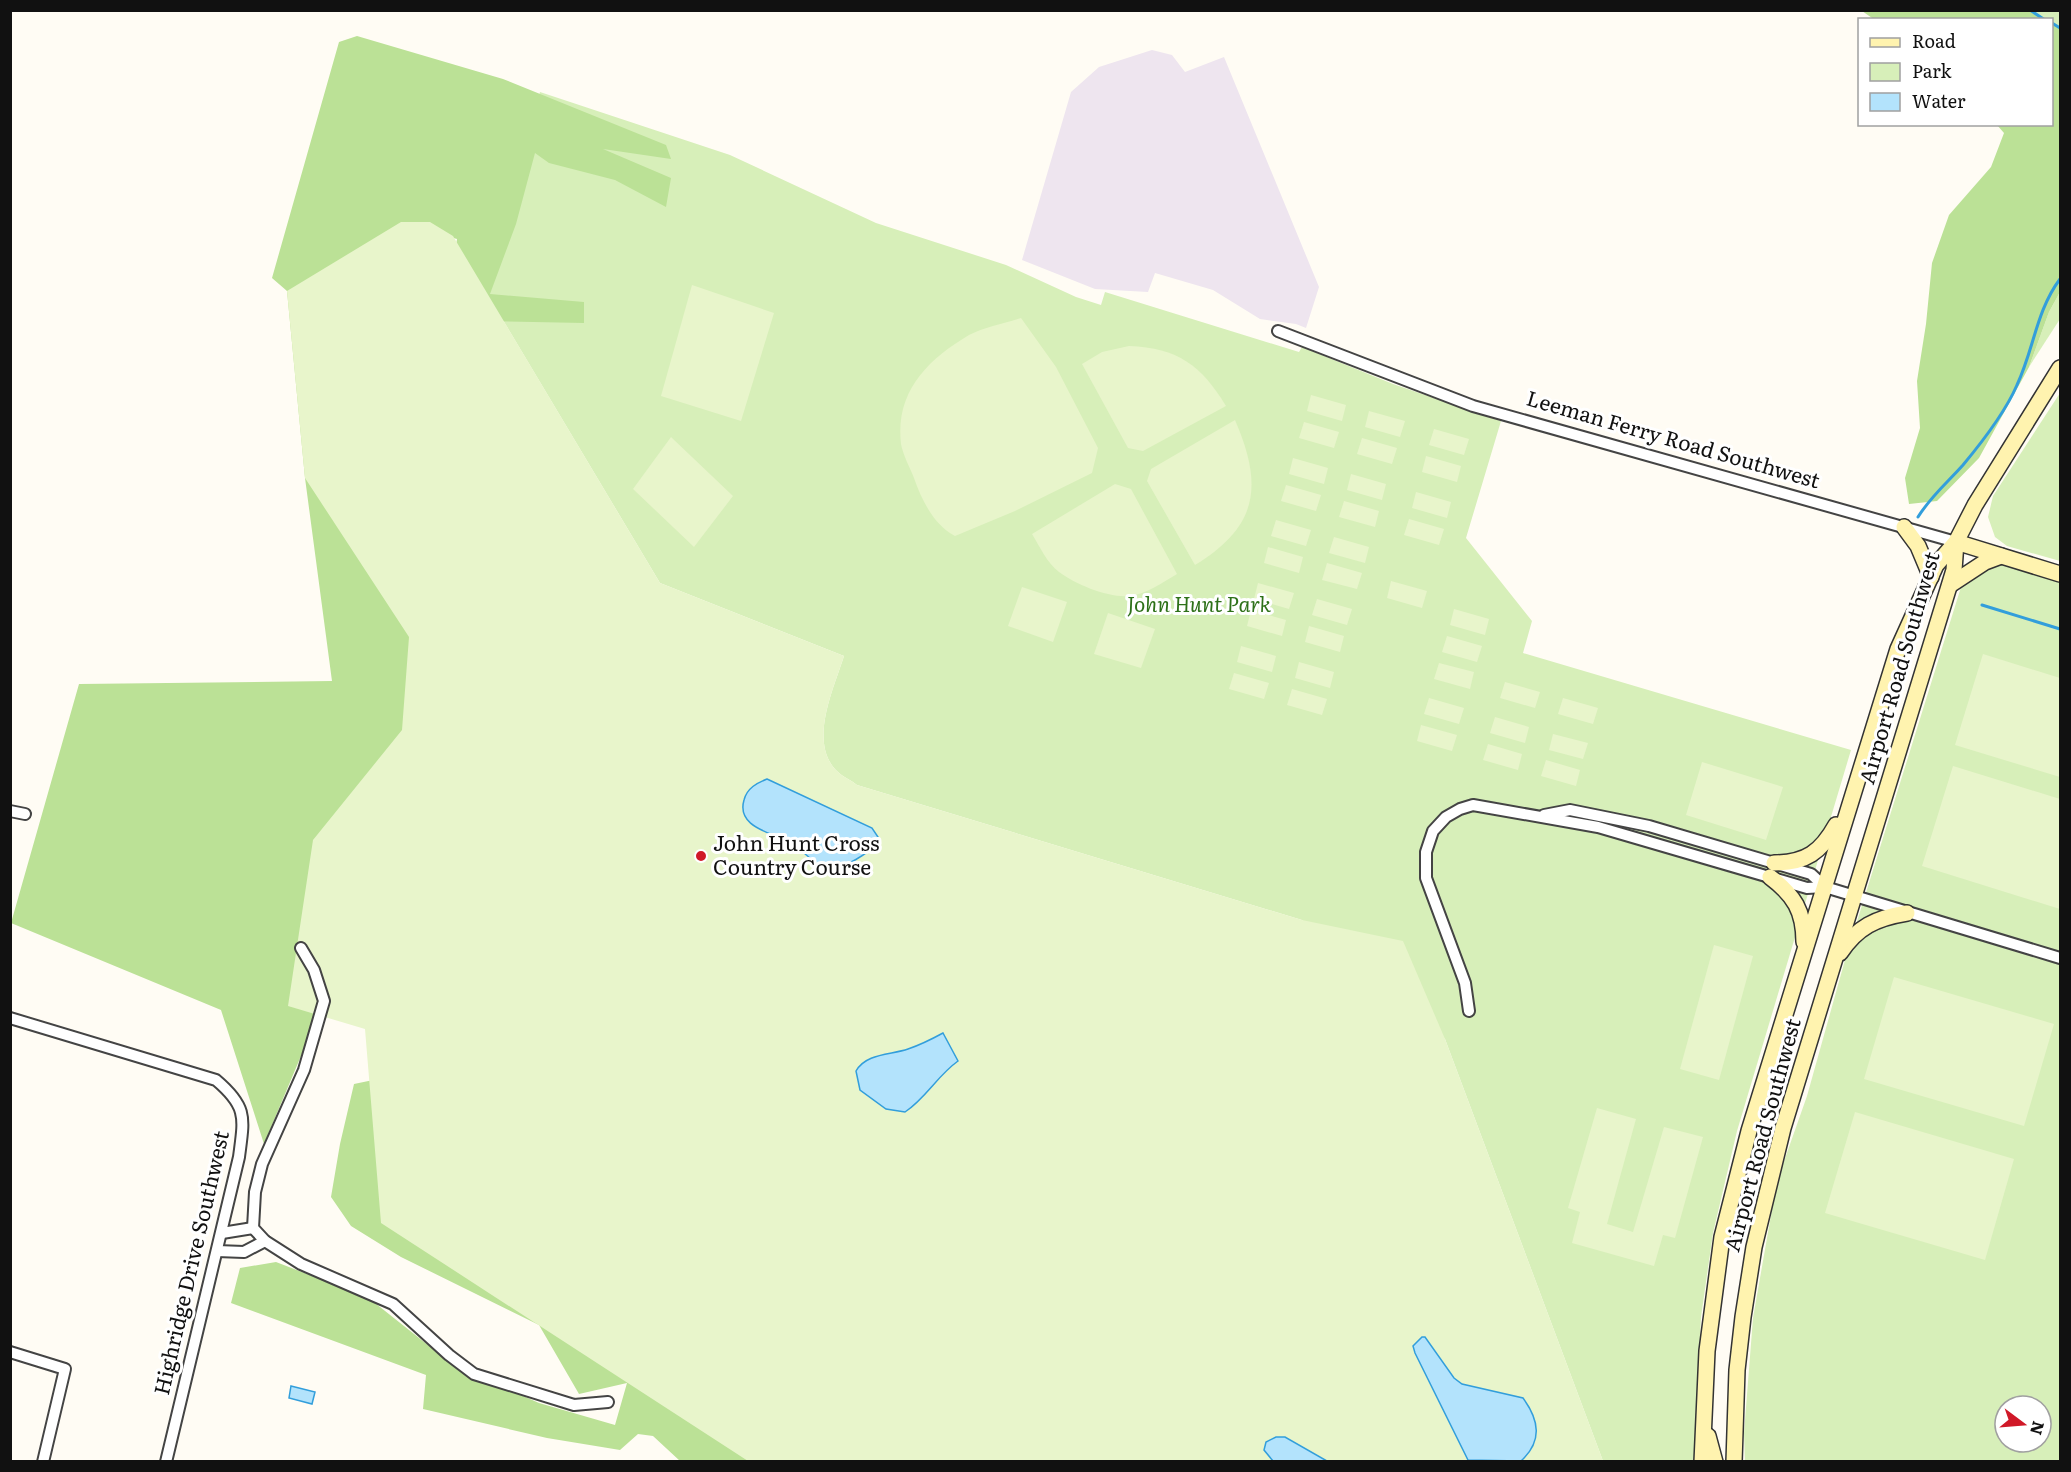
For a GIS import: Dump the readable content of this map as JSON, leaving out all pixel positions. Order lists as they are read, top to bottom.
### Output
{
  "streets": {
    "street": ["Leeman Ferry Road Southwest", "Airport Road Southwest", "Highridge Drive Southwest"]
  },
  "crossings": [
    ["Leeman Ferry Road Southwest", "Airport Road Southwest"]
  ],
  "parks": ["John Hunt Park"],
  "places": ["John Hunt Cross Country Course"],
  "legend": ["Road", "Park", "Water"],
  "north": "right"
}
